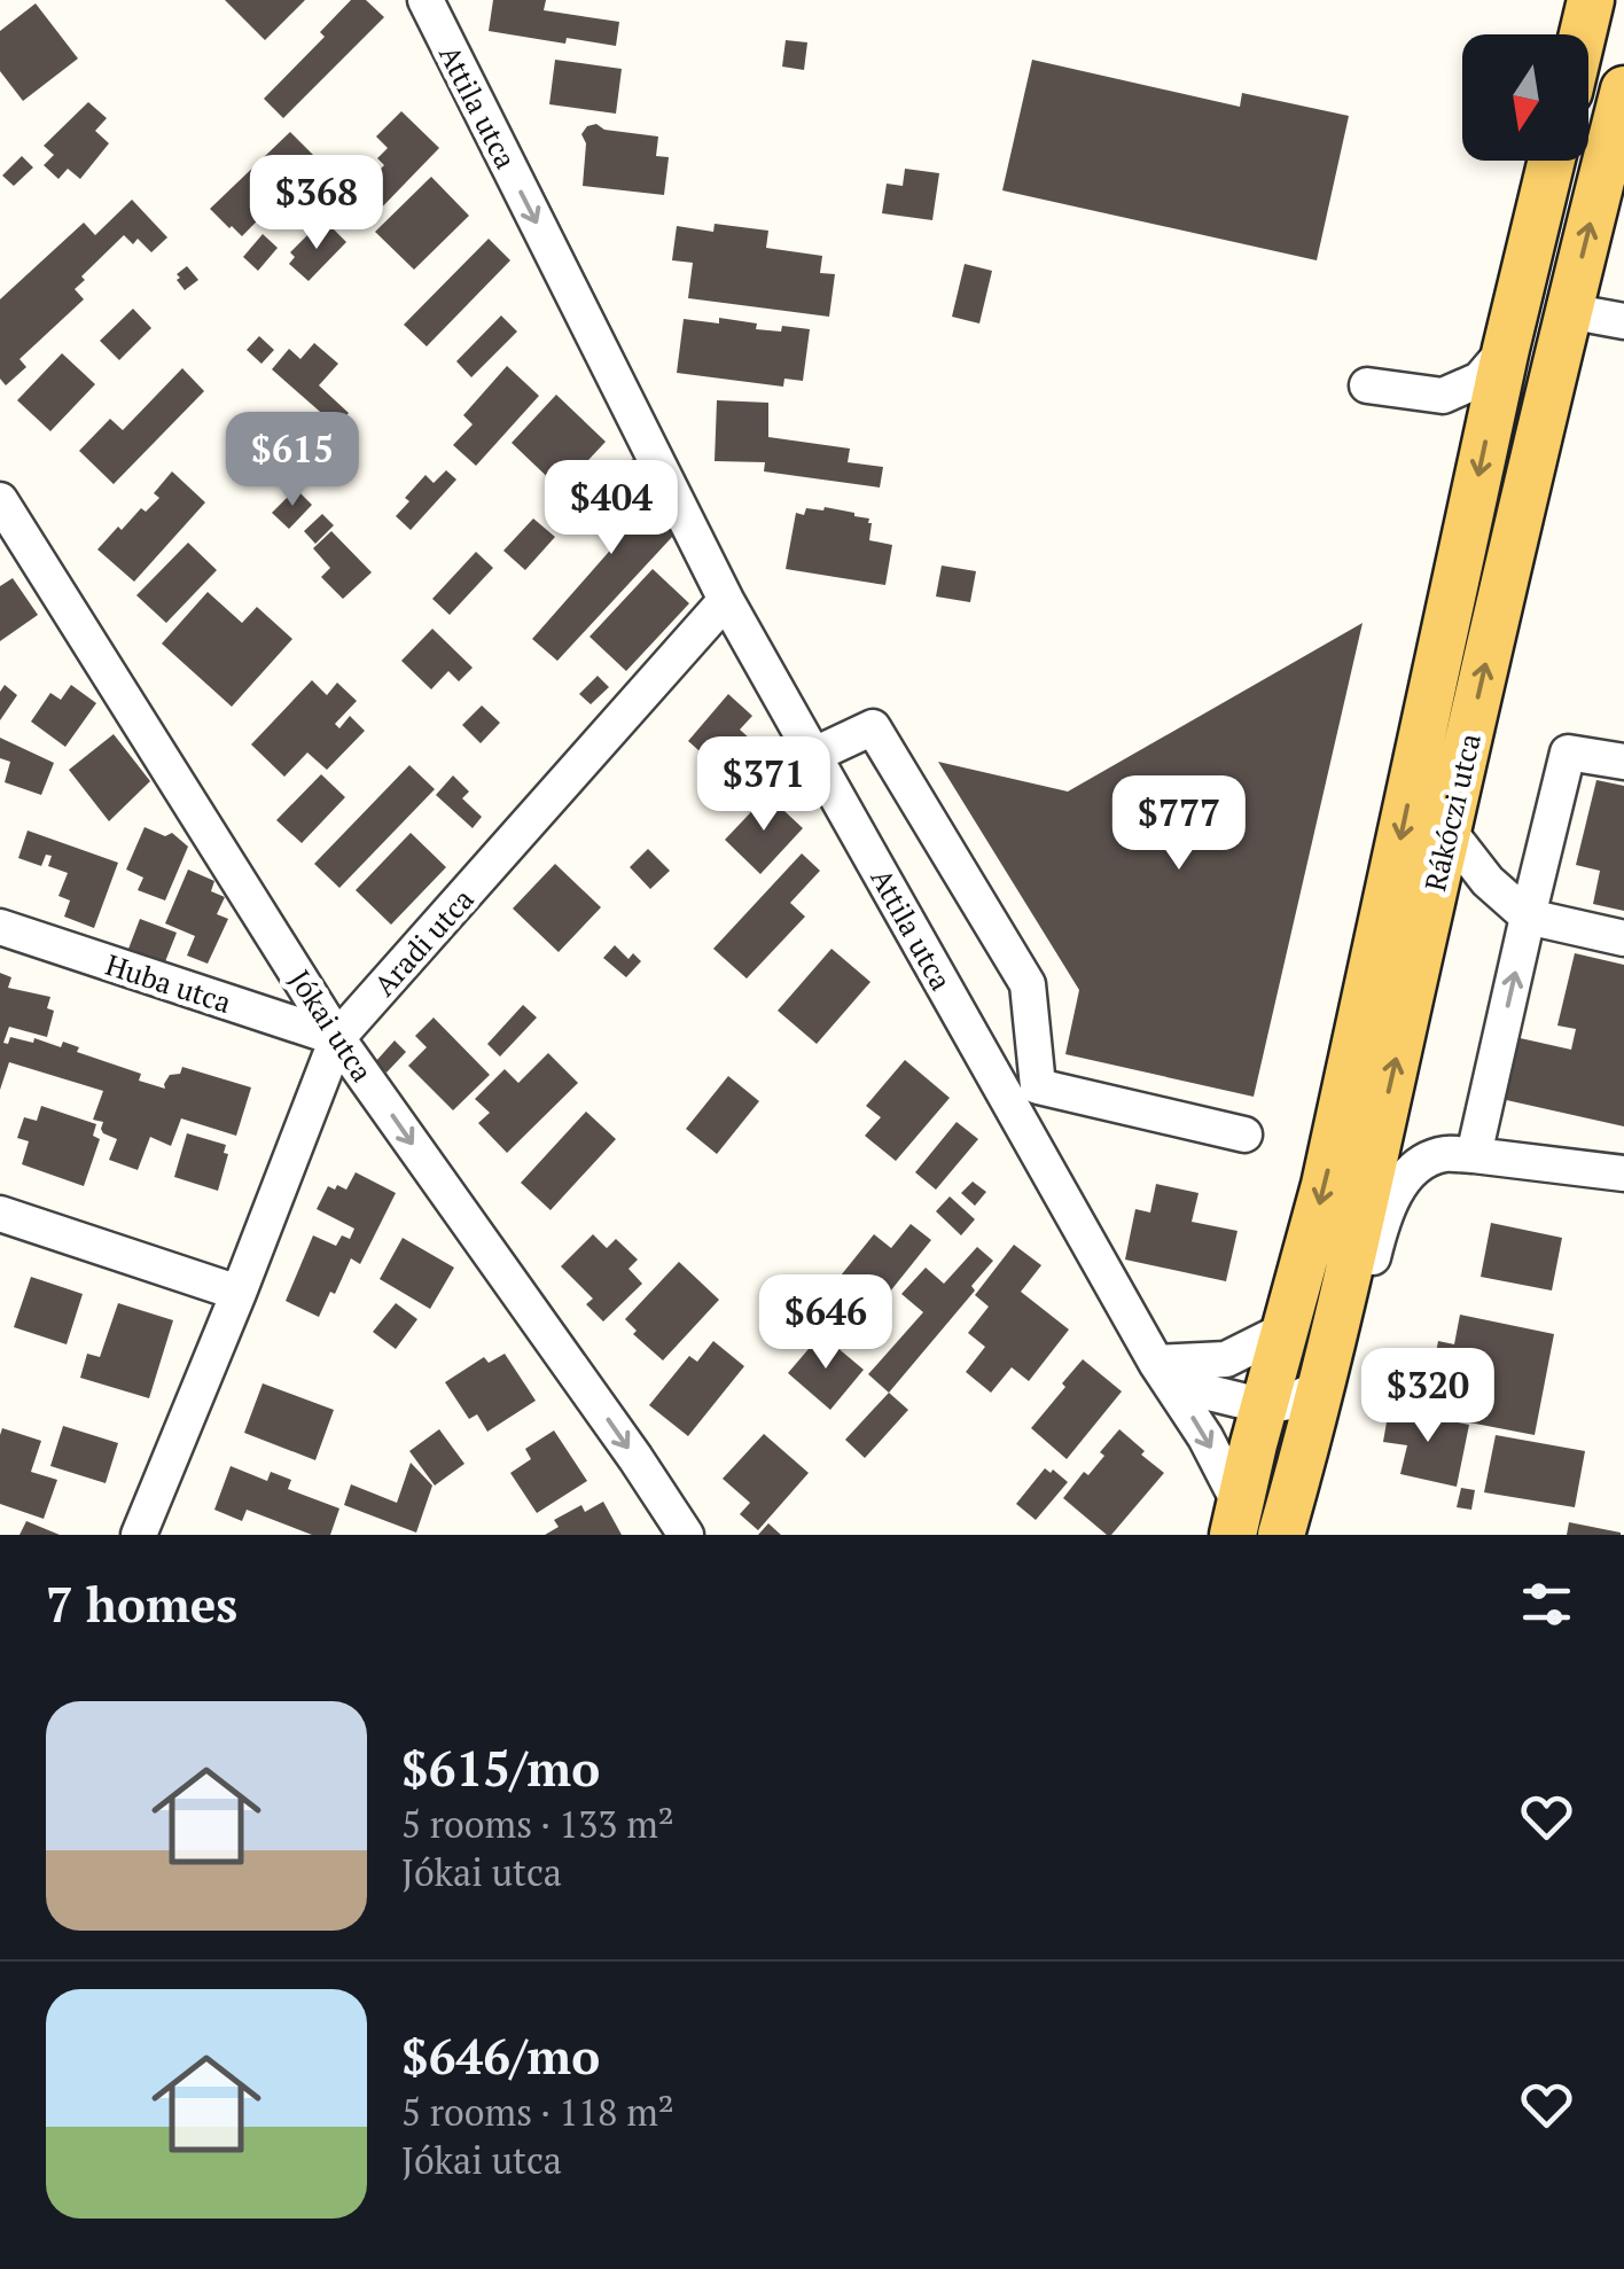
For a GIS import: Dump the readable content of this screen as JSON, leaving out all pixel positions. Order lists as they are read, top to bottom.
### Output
{
  "streets": {
    "main road": ["Rákóczi utca"],
    "street": [
      "Attila utca",
      "Aradi utca",
      "Huba utca",
      "Jókai utca"
    ]
  },
  "crossings": [
    ["Attila utca", "Rákóczi utca"],
    ["Attila utca", "Aradi utca"],
    ["Aradi utca", "Huba utca"],
    ["Aradi utca", "Jókai utca"],
    ["Huba utca", "Jókai utca"]
  ],
  "one_way": ["Attila utca", "Jókai utca"],
  "north": "bottom",
  "page": {
    "price": [
      "$368",
      "$615",
      "$404",
      "$371",
      "$777",
      "$646",
      "$320"
    ],
    "heading": "7 homes",
    "list": [
      {
        "name": "$615/mo",
        "note": "5 rooms · 133 m² · Jókai utca"
      },
      {
        "name": "$646/mo",
        "note": "5 rooms · 118 m² · Jókai utca"
      }
    ]
  }
}
